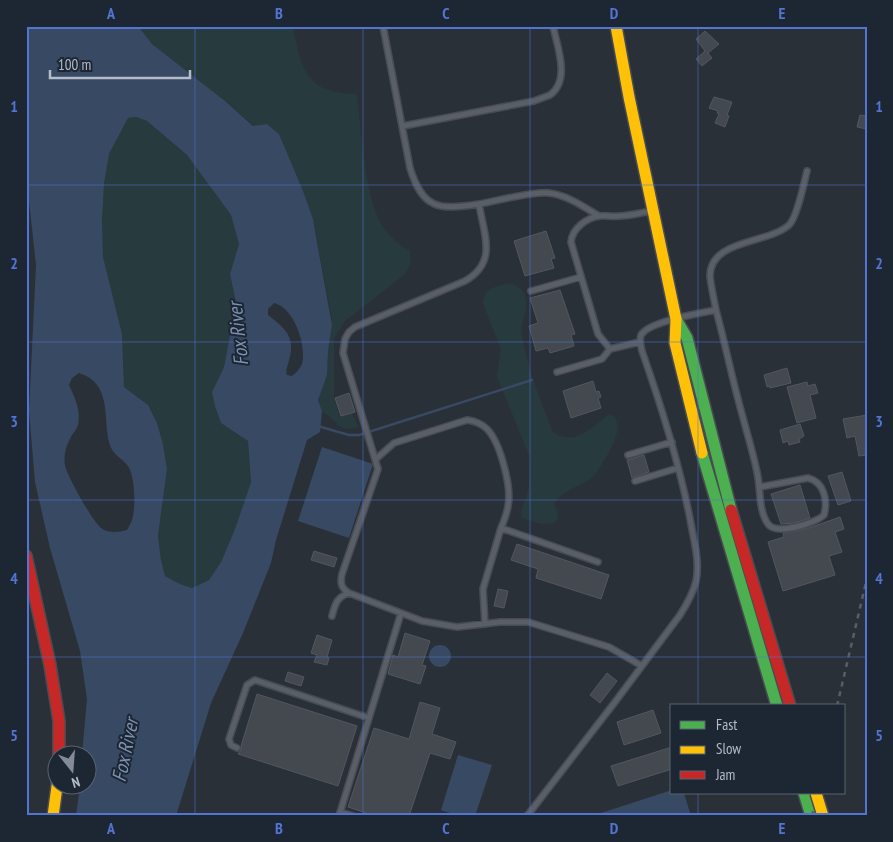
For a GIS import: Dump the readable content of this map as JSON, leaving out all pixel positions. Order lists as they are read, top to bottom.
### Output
{
  "water": ["Fox River"],
  "legend": ["Fast", "Slow", "Jam"],
  "scale_bar": "100 m",
  "north": "bottom",
  "grid": {
    "columns": [
      "A",
      "B",
      "C",
      "D",
      "E"
    ],
    "rows": [
      "1",
      "2",
      "3",
      "4",
      "5"
    ]
  }
}
